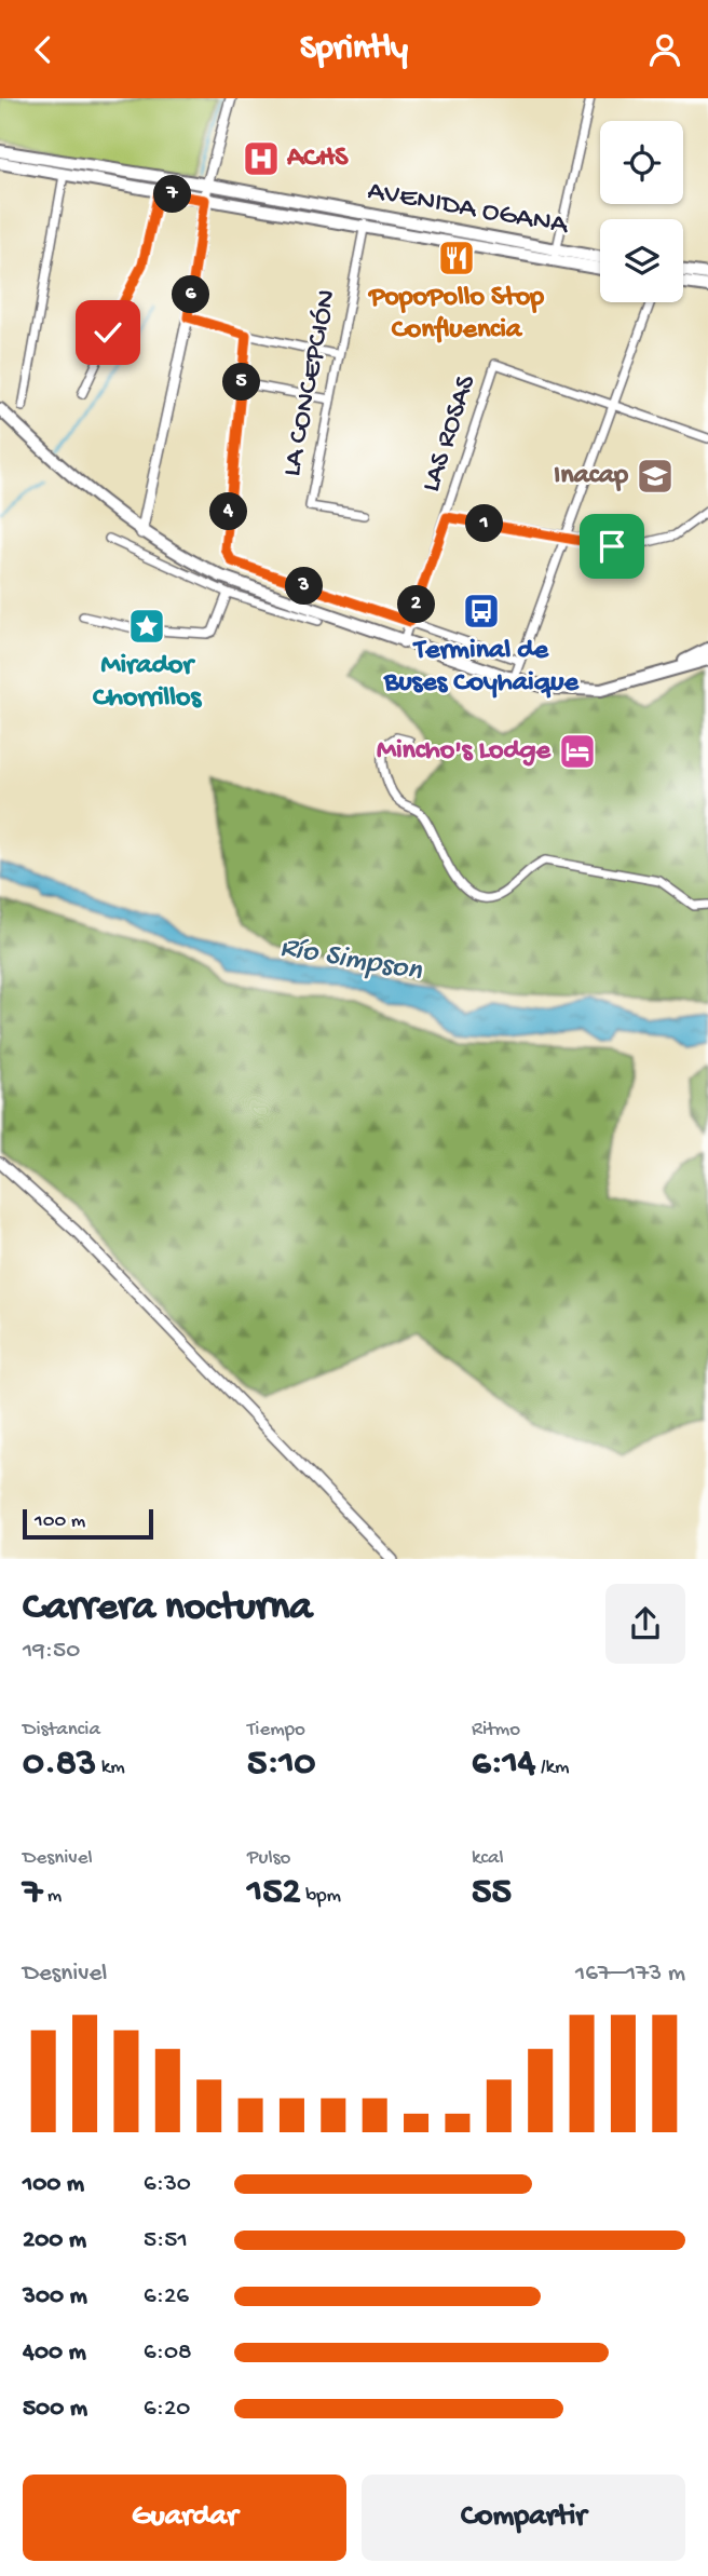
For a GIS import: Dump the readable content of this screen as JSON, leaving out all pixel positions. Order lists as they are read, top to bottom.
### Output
{
  "streets": {
    "main road": ["AVENIDA OGANA"],
    "street": ["LA CONCEPCIÓN", "LAS ROSAS"]
  },
  "crossings": [
    ["AVENIDA OGANA", "LA CONCEPCIÓN"]
  ],
  "water": ["Río Simpson"],
  "places": {
    "hospital": ["ACHS"],
    "restaurant": ["PopoPollo Stop Confluencia"],
    "school or university": ["Inacap"],
    "bus stop": ["Terminal de Buses Coyhaique"],
    "place": ["Mirador Chorrillos"],
    "hotel": ["Mincho's Lodge"]
  },
  "scale_bar": "100 m",
  "page": {
    "header": "Sprintly",
    "pins": [
      "7",
      "6",
      "5",
      "4",
      "1",
      "3",
      "2"
    ],
    "scale": "100 m",
    "heading": ["Carrera nocturna", "19:50"],
    "stats": [
      ["Distancia", "0.83 km"],
      ["Tiempo", "5:10"],
      ["Ritmo", "6:14 /km"],
      ["Desnivel", "7 m"],
      ["Pulso", "152 bpm"],
      ["kcal", "55"]
    ],
    "chart": ["Desnivel", "167–173 m"],
    "list": [
      {
        "name": "100 m",
        "note": "6:30"
      },
      {
        "name": "200 m",
        "note": "5:51"
      },
      {
        "name": "300 m",
        "note": "6:26"
      },
      {
        "name": "400 m",
        "note": "6:08"
      },
      {
        "name": "500 m",
        "note": "6:20"
      }
    ],
    "buttons": ["Guardar", "Compartir"]
  }
}
